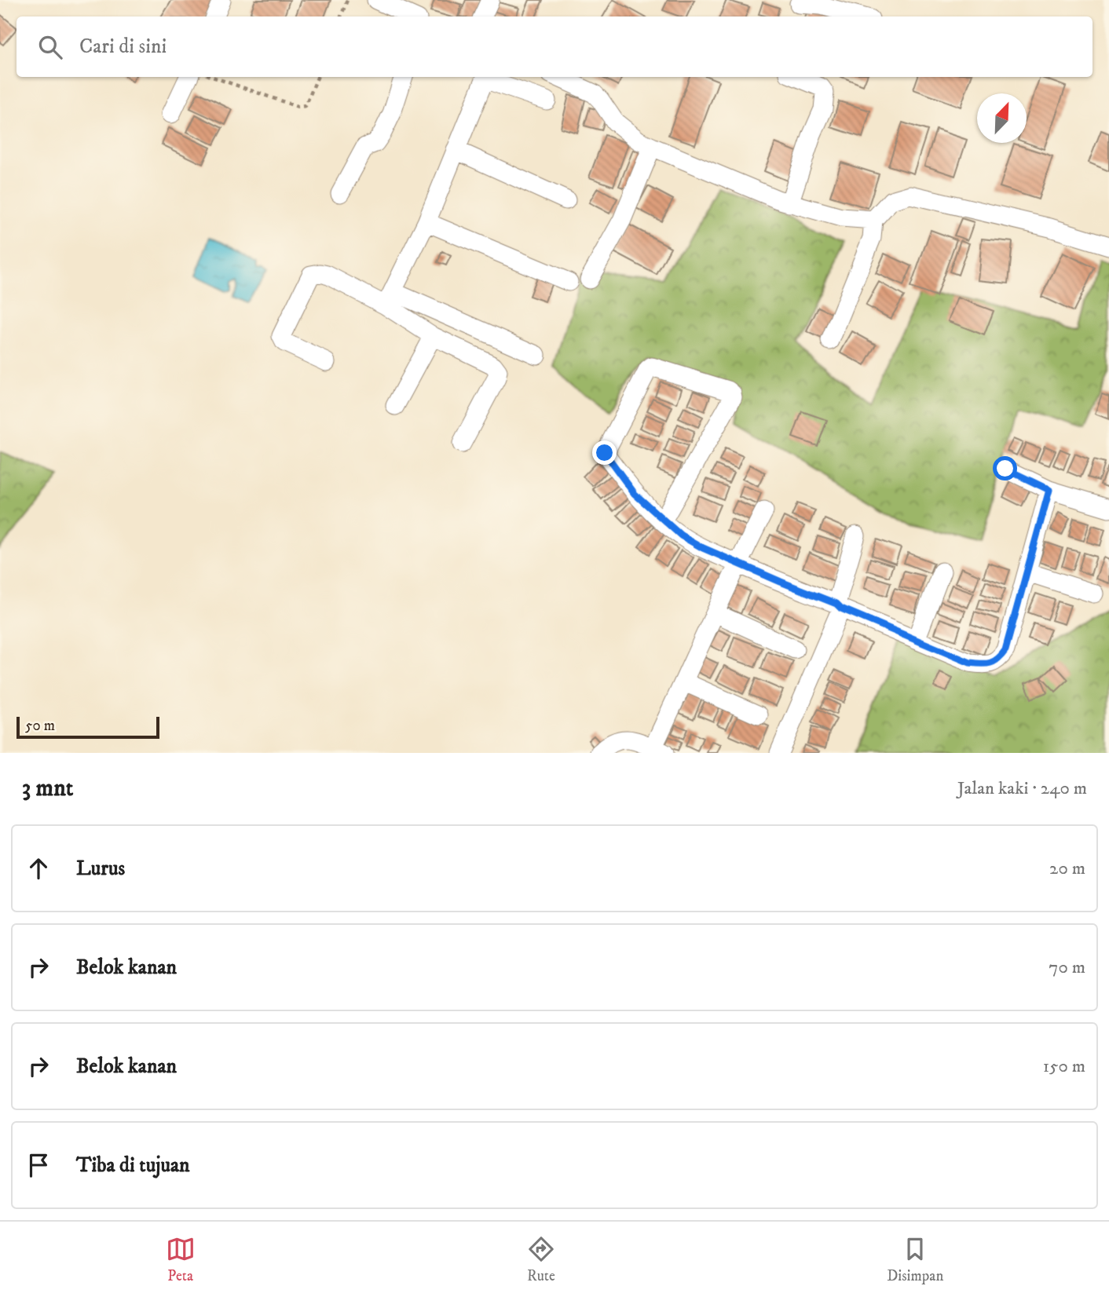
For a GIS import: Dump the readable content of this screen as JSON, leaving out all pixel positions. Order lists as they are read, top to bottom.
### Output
{
  "scale_bar": "50 m",
  "north": "top right",
  "page": {
    "search": "Cari di sini",
    "scale": "50 m",
    "heading": ["3 mnt", "Jalan kaki · 240 m"],
    "list": [
      ["Lurus", "20 m"],
      ["Belok kanan", "70 m"],
      ["Belok kanan", "150 m"],
      "Tiba di tujuan"
    ],
    "nav": ["Peta", "Rute", "Disimpan"]
  }
}
